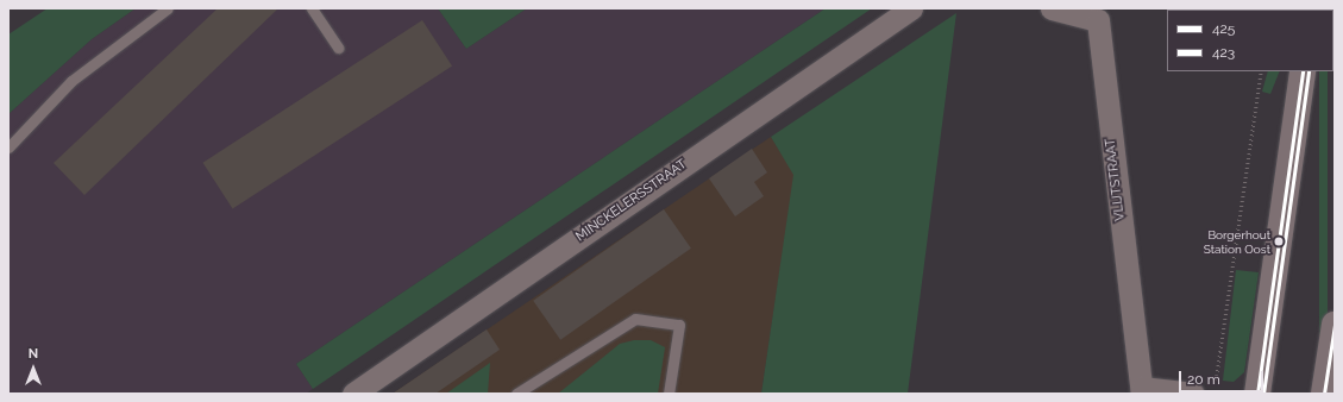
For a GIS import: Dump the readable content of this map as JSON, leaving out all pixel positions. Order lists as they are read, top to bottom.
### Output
{
  "streets": {
    "street": ["VLIJTSTRAAT", "MINCKELERSSTRAAT"]
  },
  "places": ["Borgerhout Station Oost"],
  "lines": ["transit line 425", "transit line 423"],
  "legend": ["425", "423"],
  "scale_bar": "20 m",
  "north": "top"
}
